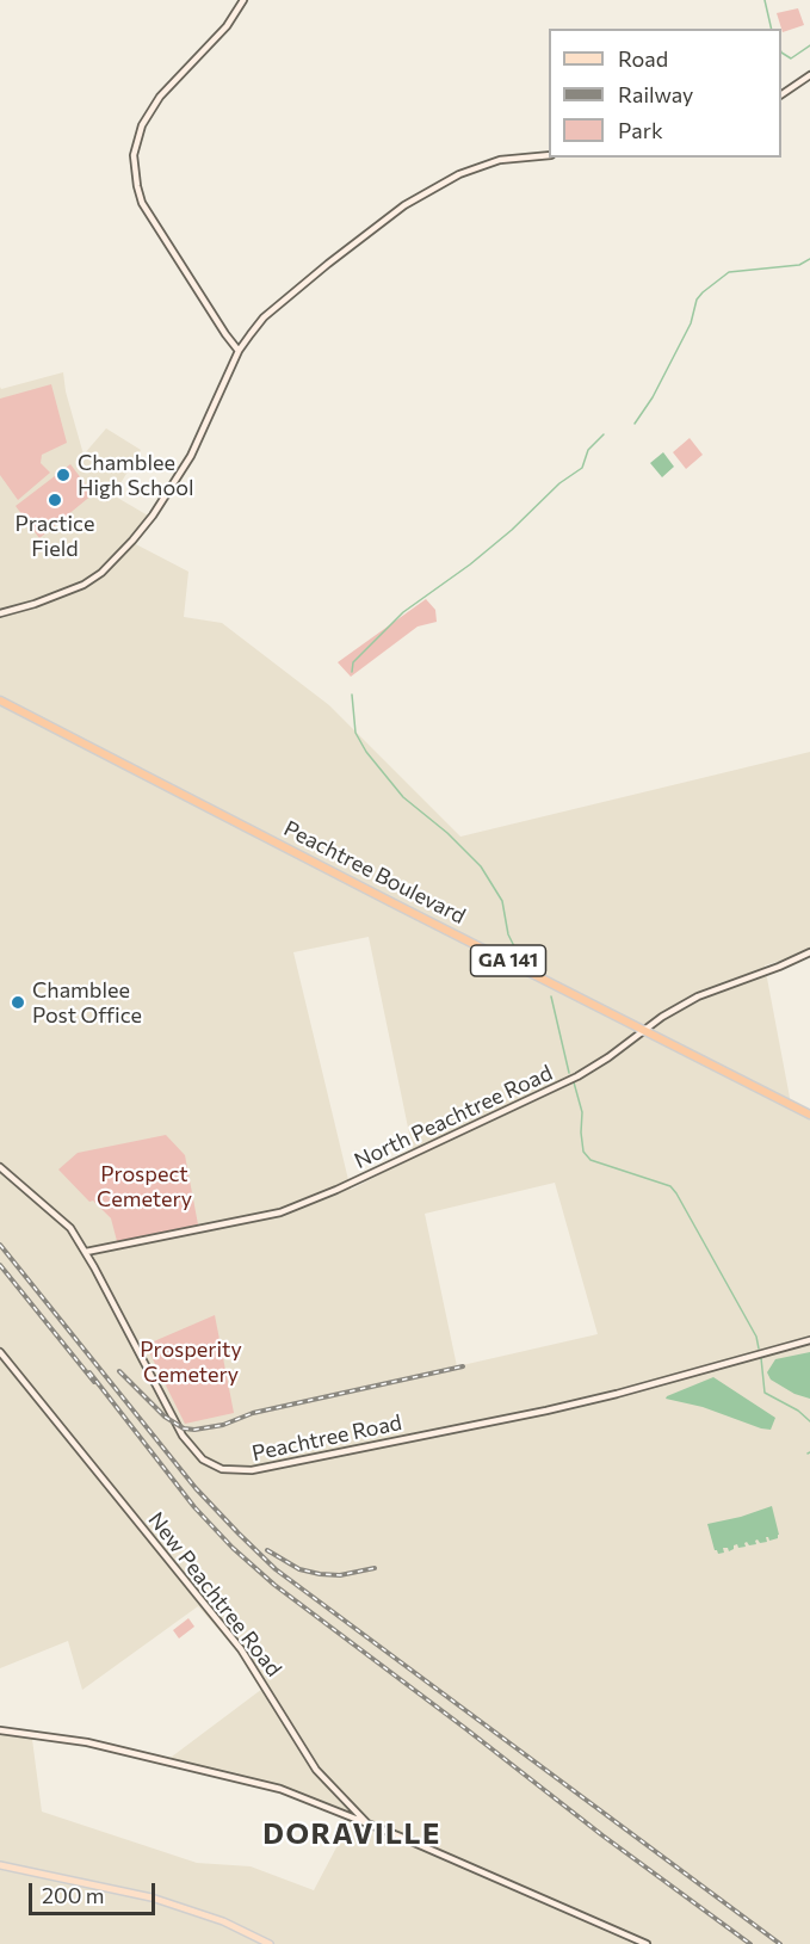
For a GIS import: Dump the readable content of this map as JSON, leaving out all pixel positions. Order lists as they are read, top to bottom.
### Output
{
  "streets": {
    "highway": ["Peachtree Boulevard", "GA 141"],
    "street": ["North Peachtree Road", "Peachtree Road", "New Peachtree Road"]
  },
  "crossings": [
    ["Peachtree Boulevard", "North Peachtree Road"],
    ["North Peachtree Road", "Peachtree Road"]
  ],
  "districts": ["DORAVILLE"],
  "parks": ["Prospect Cemetery", "Prosperity Cemetery"],
  "places": ["Chamblee High School", "Practice Field", "Chamblee Post Office"],
  "legend": ["Road", "Railway", "Park"],
  "scale_bar": "200 m"
}
